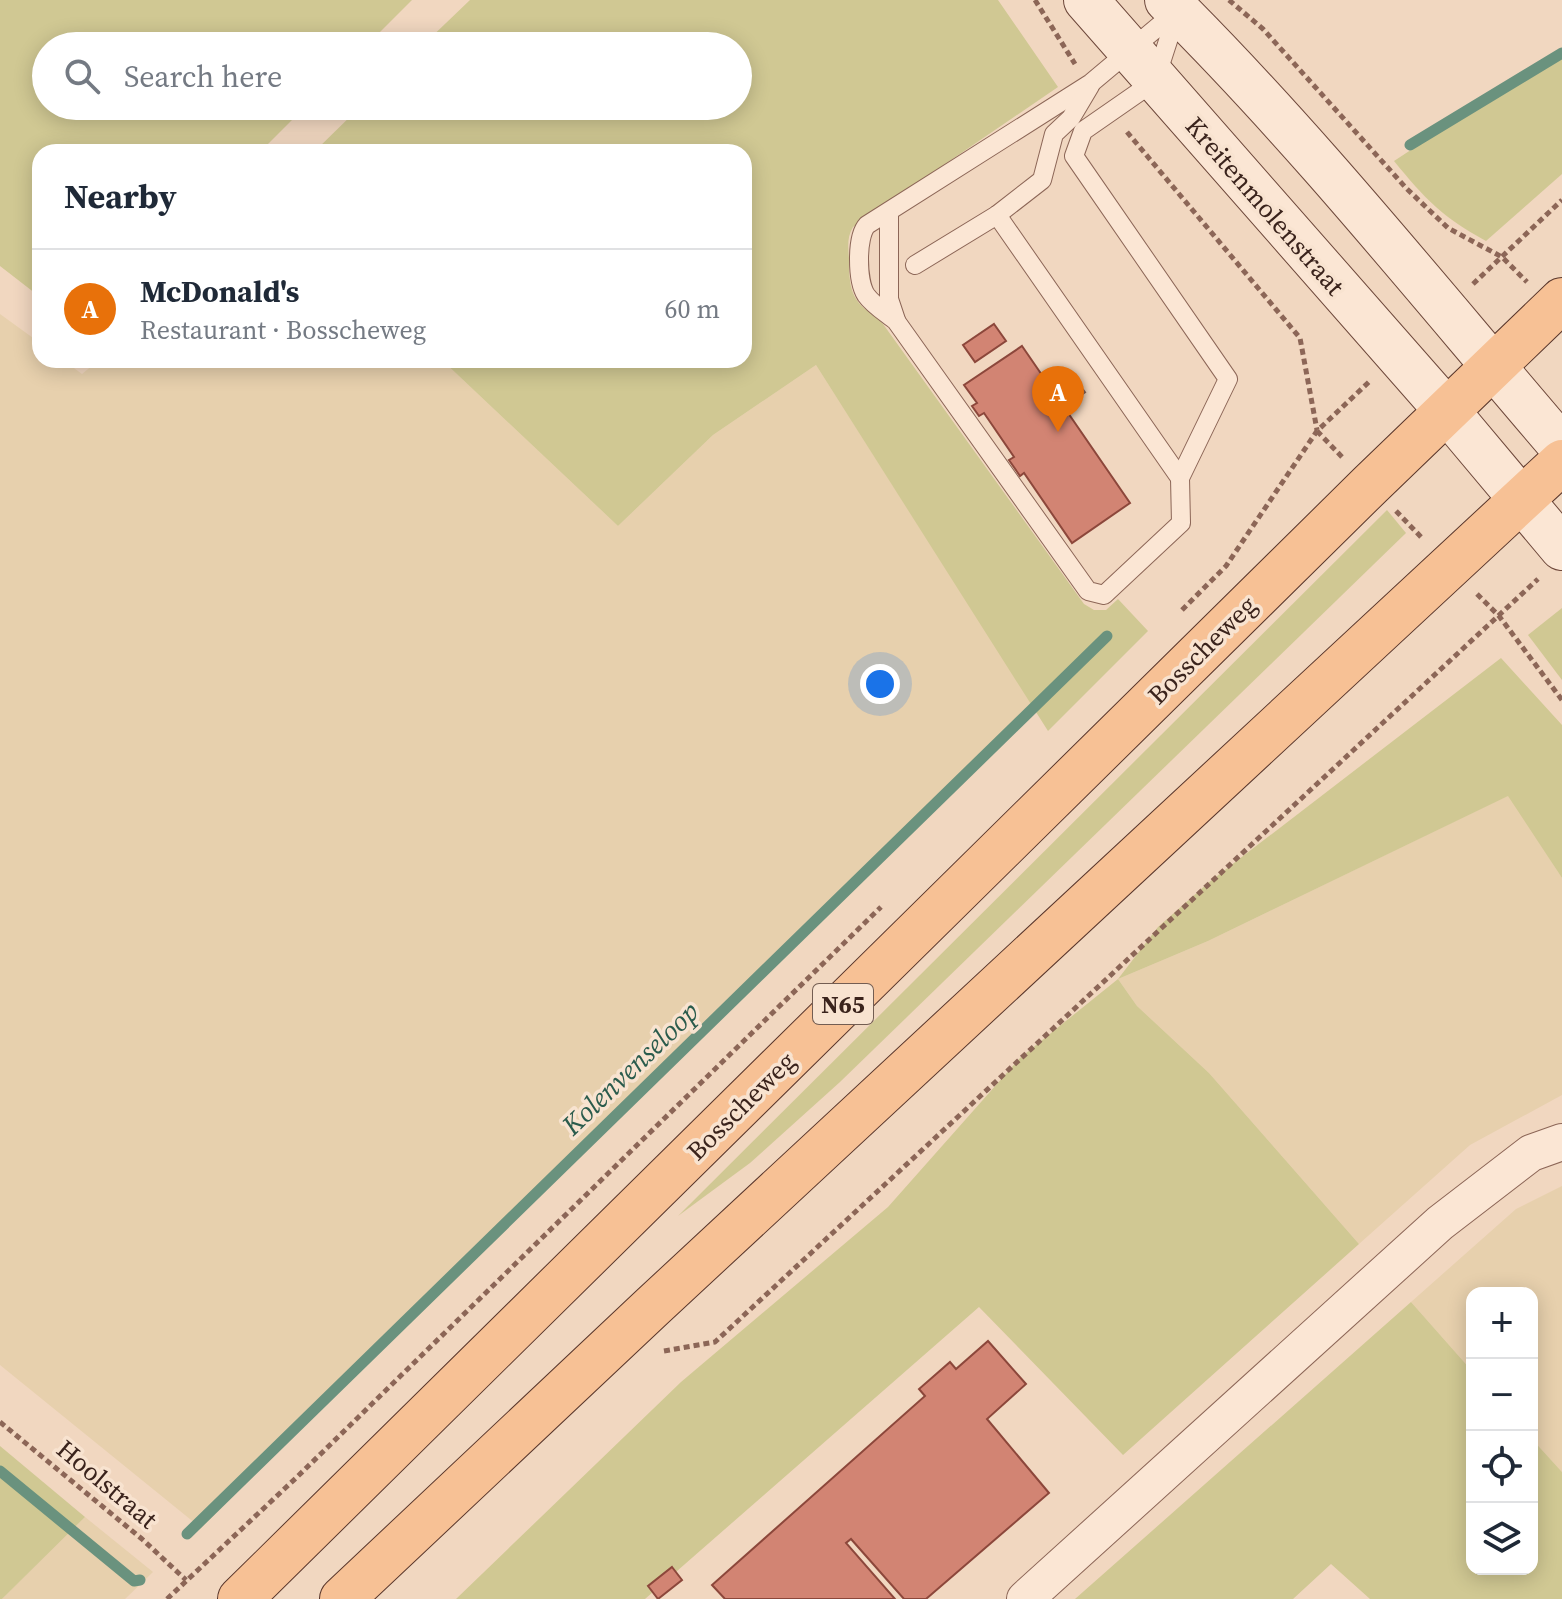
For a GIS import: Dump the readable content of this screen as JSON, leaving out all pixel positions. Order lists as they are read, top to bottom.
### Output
{
  "streets": {
    "main road": ["Bosscheweg", "N65"],
    "street": ["Kreitenmolenstraat"],
    "path": ["Hoolstraat"]
  },
  "crossings": [
    ["Kreitenmolenstraat", "Bosscheweg"],
    ["Kreitenmolenstraat", "N65"],
    ["Bosscheweg", "N65"]
  ],
  "water": ["Kolenvenseloop"],
  "page": {
    "search": "Search here",
    "heading": "Nearby",
    "list": [
      {
        "mark": "A",
        "name": "McDonald's",
        "note": "Restaurant · Bosscheweg",
        "value": "60 m"
      }
    ],
    "pins": "A",
    "map_buttons": ["+", "−"]
  }
}
